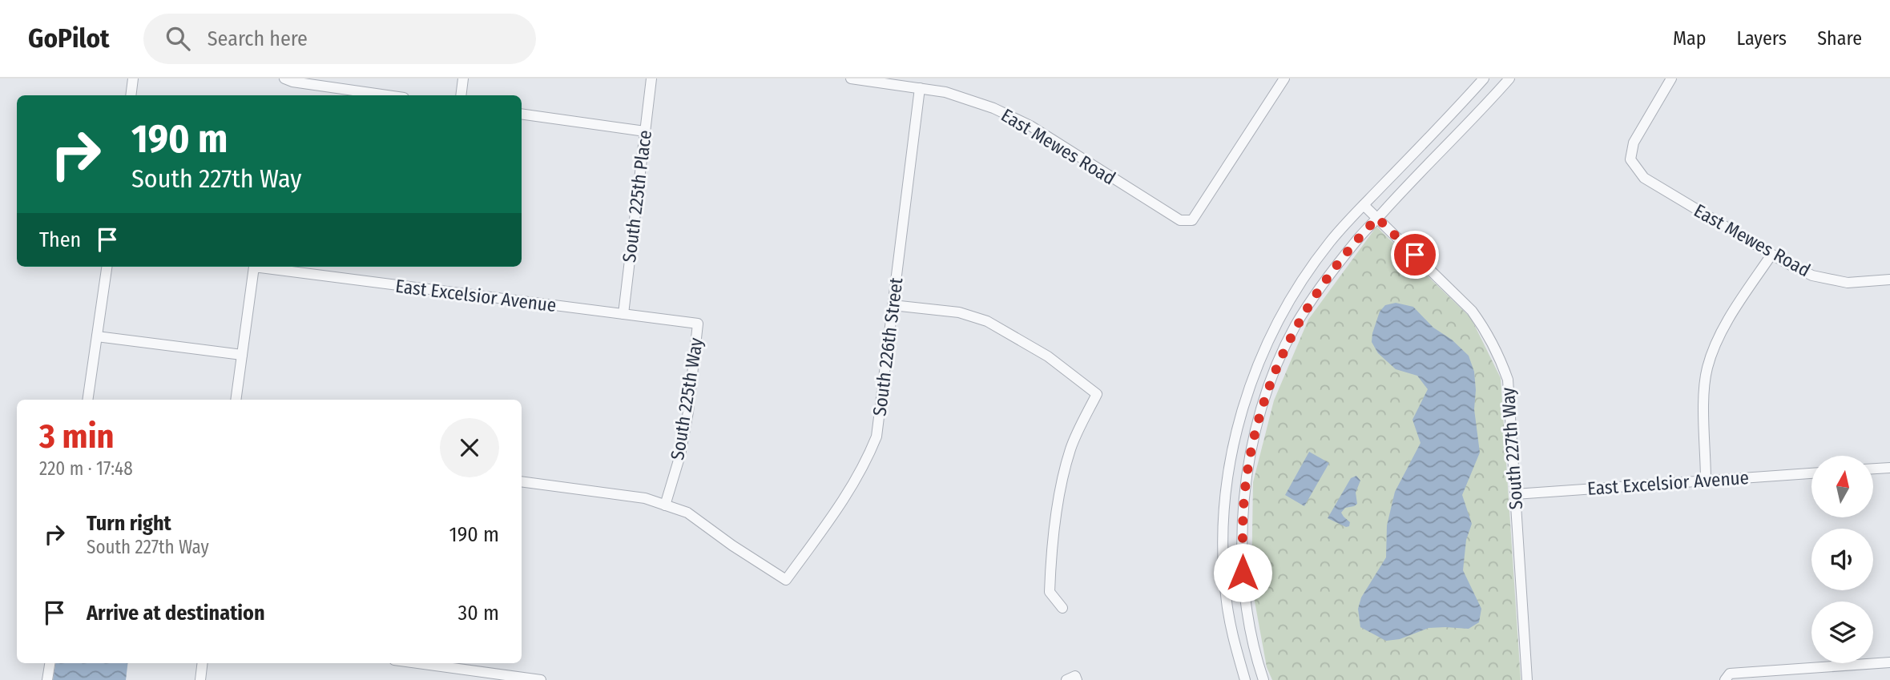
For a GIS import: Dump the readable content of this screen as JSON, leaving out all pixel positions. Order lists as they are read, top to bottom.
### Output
{
  "streets": {
    "street": [
      "East Mewes Road",
      "South 225th Place",
      "East Excelsior Avenue",
      "South 226th Street",
      "South 225th Way",
      "South 227th Way"
    ]
  },
  "crossings": [
    ["East Mewes Road", "South 226th Street"],
    ["South 225th Place", "East Excelsior Avenue"],
    ["East Excelsior Avenue", "South 225th Way"],
    ["East Excelsior Avenue", "South 227th Way"],
    ["South 226th Street", "South 225th Way"]
  ],
  "north": "top",
  "page": {
    "header": "GoPilot",
    "search": "Search here",
    "nav": ["Map", "Layers", "Share"],
    "turn": ["190 m", "South 227th Way"],
    "then": "Then",
    "heading": ["3 min", "220 m · 17:48"],
    "list": [
      {
        "name": "Turn right",
        "note": "South 227th Way",
        "value": "190 m"
      },
      {
        "name": "Arrive at destination",
        "value": "30 m"
      }
    ]
  }
}
